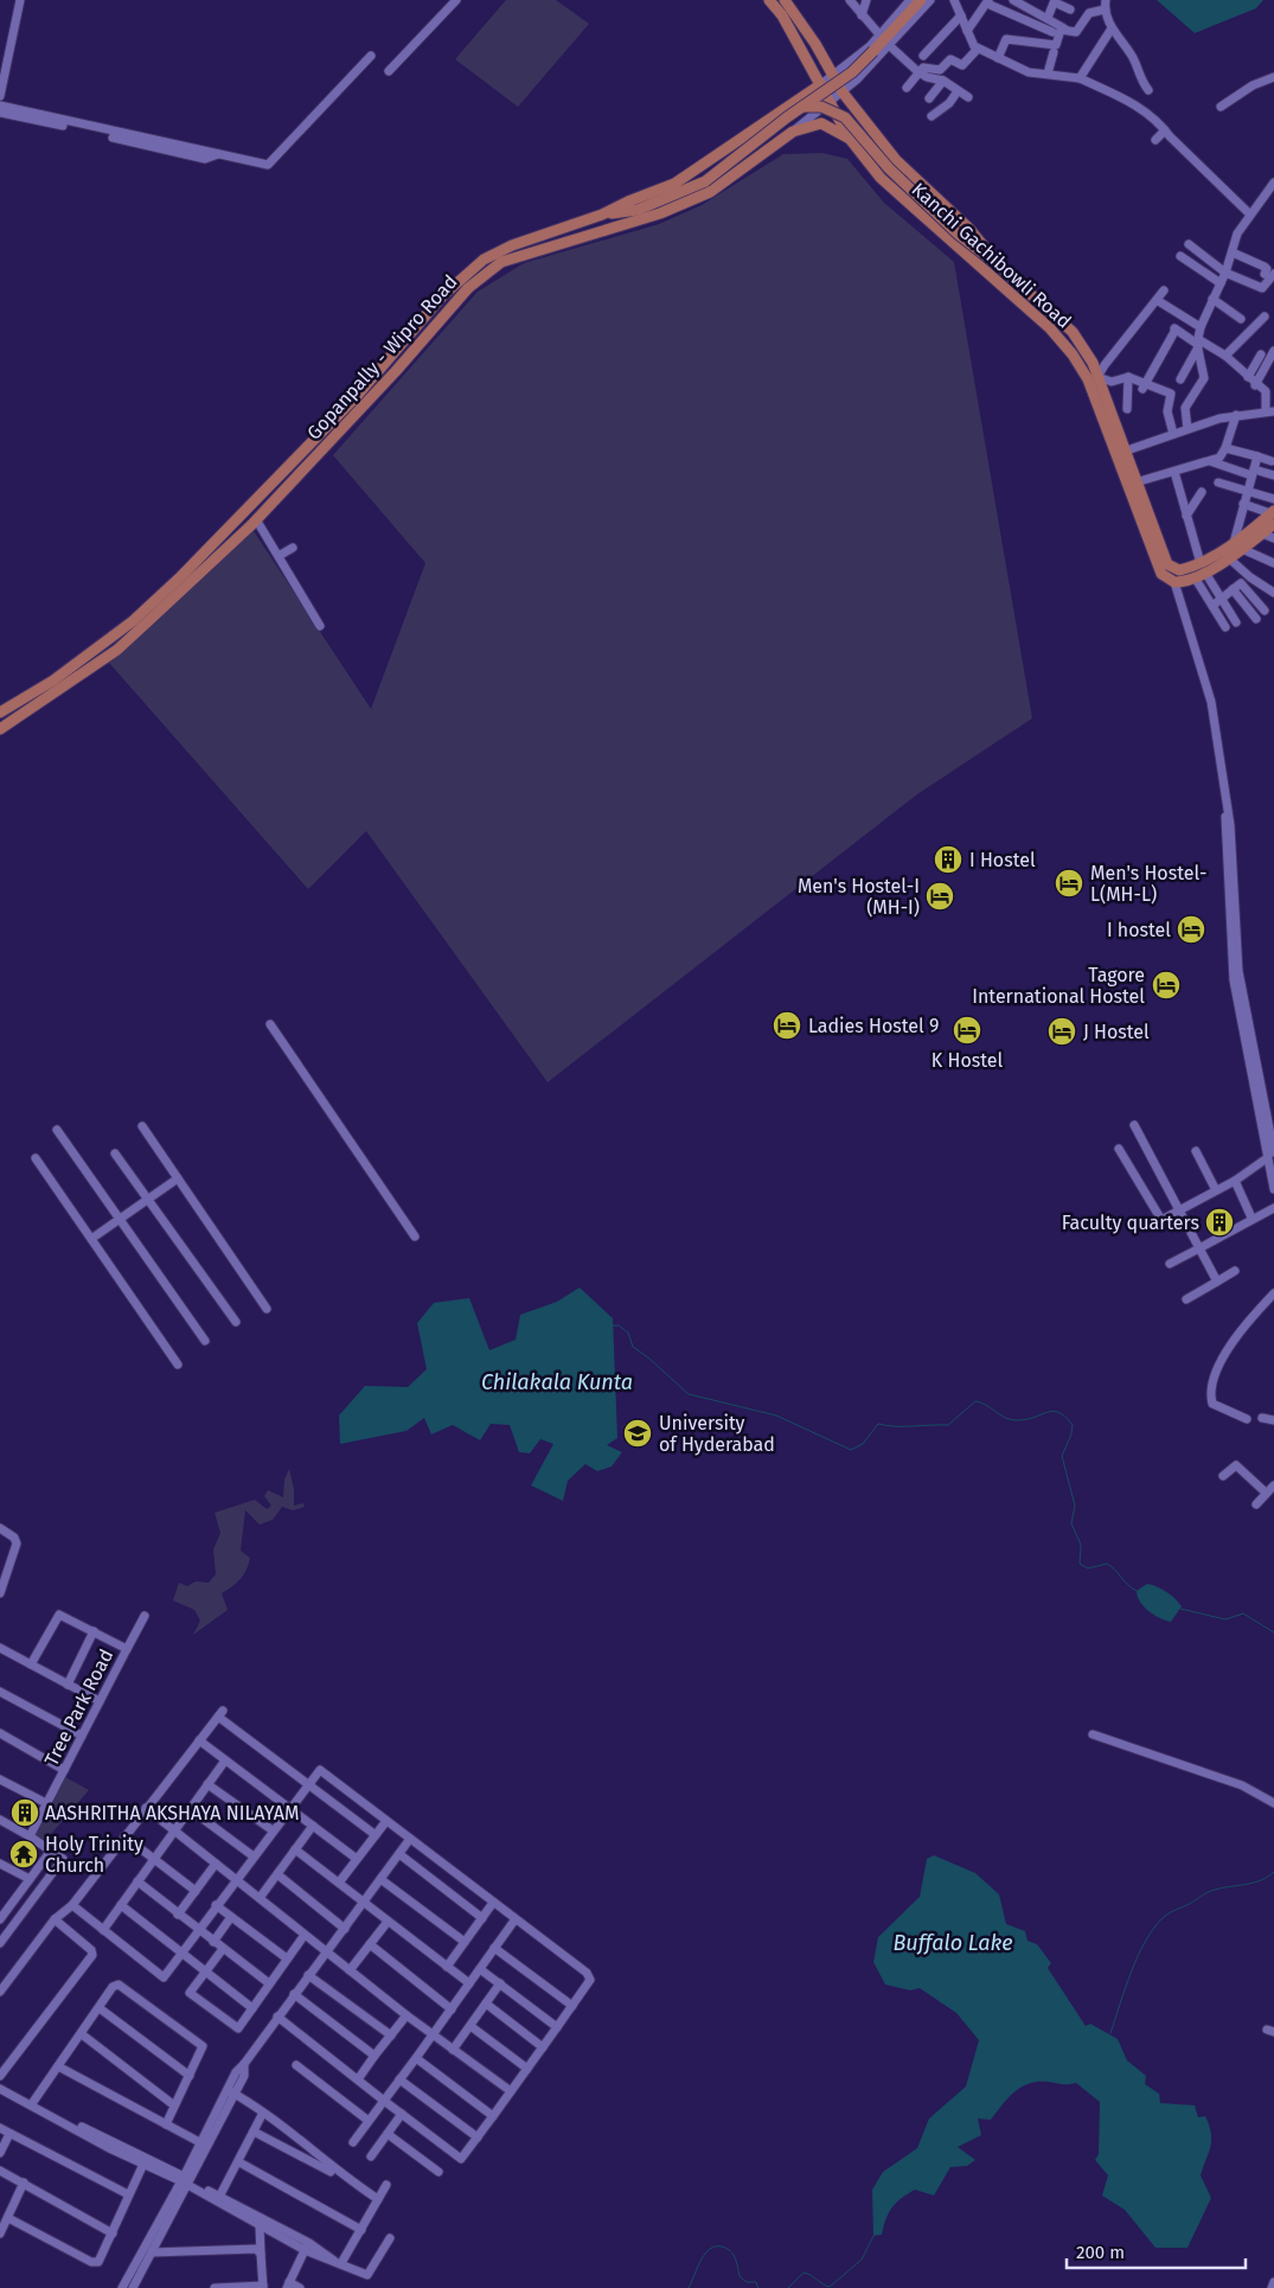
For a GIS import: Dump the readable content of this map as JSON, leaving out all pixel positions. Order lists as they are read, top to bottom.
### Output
{
  "streets": {
    "main road": ["Kanchi Gachibowli Road", "Gopanpally - Wipro Road"],
    "street": ["Tree Park Road"]
  },
  "crossings": [
    ["Kanchi Gachibowli Road", "Gopanpally - Wipro Road"]
  ],
  "water": ["Chilakala Kunta", "Buffalo Lake"],
  "places": {
    "building": ["I Hostel", "Faculty quarters", "AASHRITHA AKSHAYA NILAYAM"],
    "hotel": [
      "Men's Hostel- L(MH-L)",
      "Men's Hostel-I (MH-I)",
      "I hostel",
      "Tagore International Hostel",
      "Ladies Hostel 9",
      "K Hostel",
      "J Hostel"
    ],
    "school or university": ["University of Hyderabad"],
    "temple": ["Holy Trinity Church"]
  },
  "scale_bar": "200 m"
}
